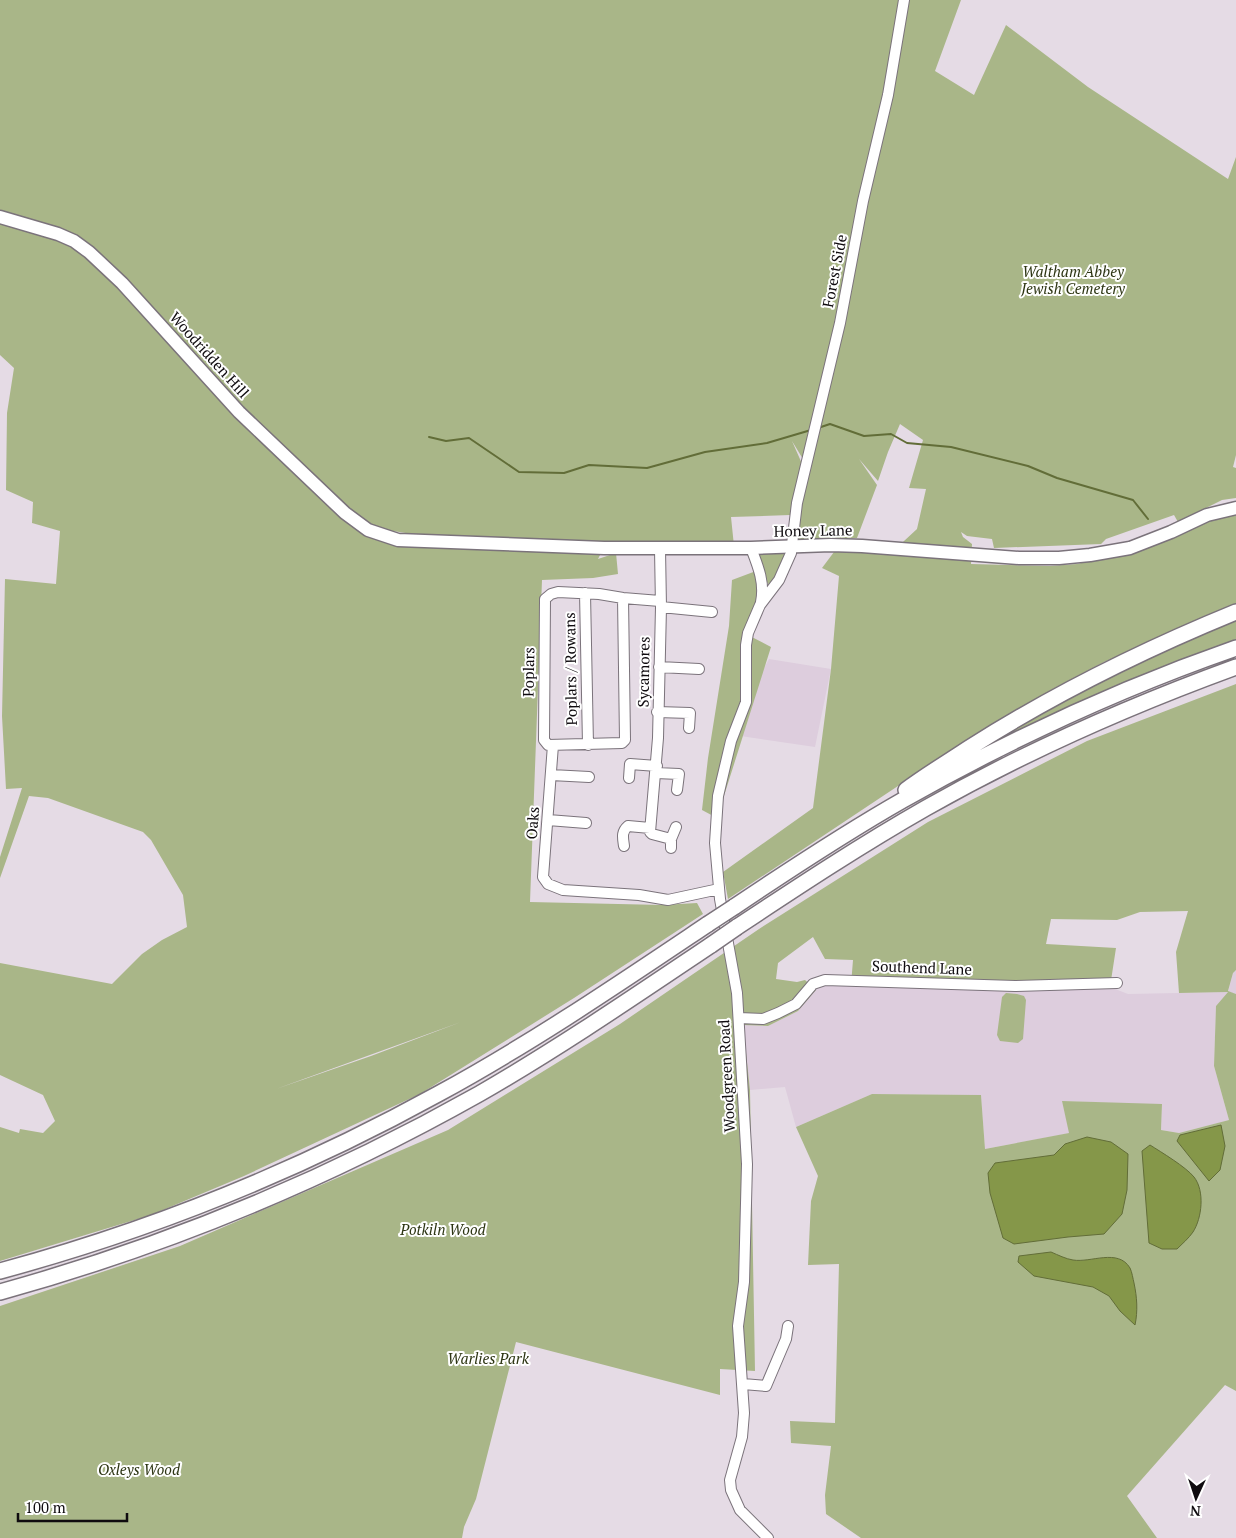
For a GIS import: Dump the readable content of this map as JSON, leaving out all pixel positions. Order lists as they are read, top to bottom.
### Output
{
  "streets": {
    "main road": ["Woodridden Hill", "Honey Lane"],
    "street": [
      "Forest Side",
      "Poplars / Rowans",
      "Poplars",
      "Sycamores",
      "Oaks",
      "Southend Lane",
      "Woodgreen Road"
    ]
  },
  "crossings": [
    ["Forest Side", "Honey Lane"],
    ["Forest Side", "Woodgreen Road"],
    ["Woodridden Hill", "Honey Lane"],
    ["Honey Lane", "Sycamores"],
    ["Honey Lane", "Woodgreen Road"],
    ["Poplars / Rowans", "Poplars"],
    ["Poplars", "Oaks"],
    ["Oaks", "Woodgreen Road"],
    ["Southend Lane", "Woodgreen Road"]
  ],
  "parks": [
    "Waltham Abbey Jewish Cemetery",
    "Potkiln Wood",
    "Warlies Park",
    "Oxleys Wood"
  ],
  "scale_bar": "100 m",
  "north": "bottom"
}
